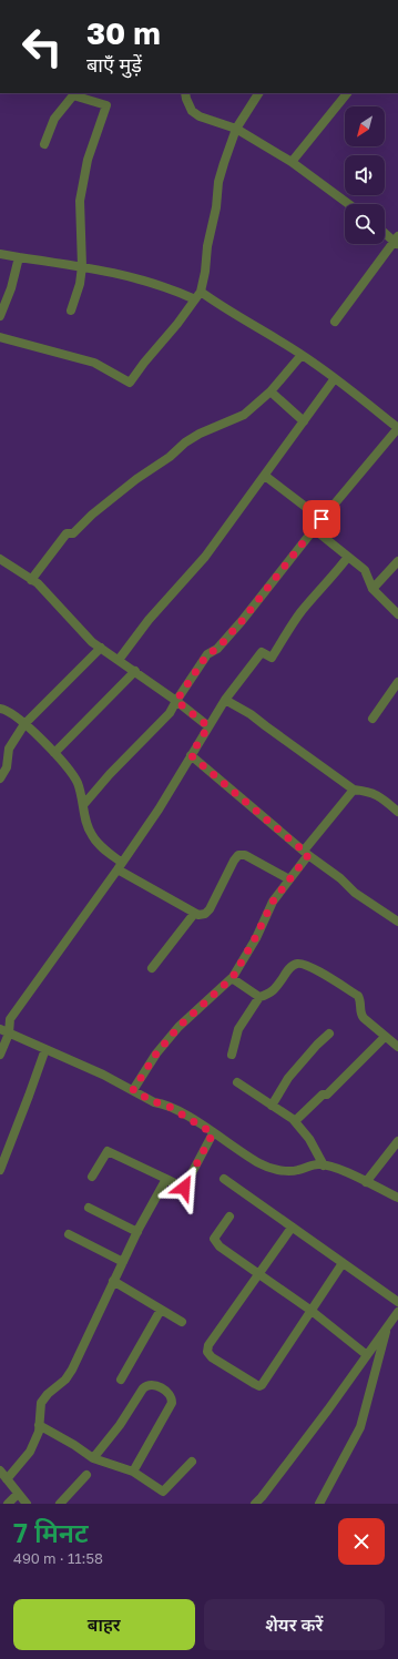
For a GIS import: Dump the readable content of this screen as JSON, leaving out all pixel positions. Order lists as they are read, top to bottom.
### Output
{
  "north": "bottom left",
  "page": {
    "turn": ["30 m", "बाएँ मुड़ें"],
    "heading": ["7 मिनट", "490 m · 11:58"],
    "buttons": ["बाहर", "शेयर करें"]
  }
}
